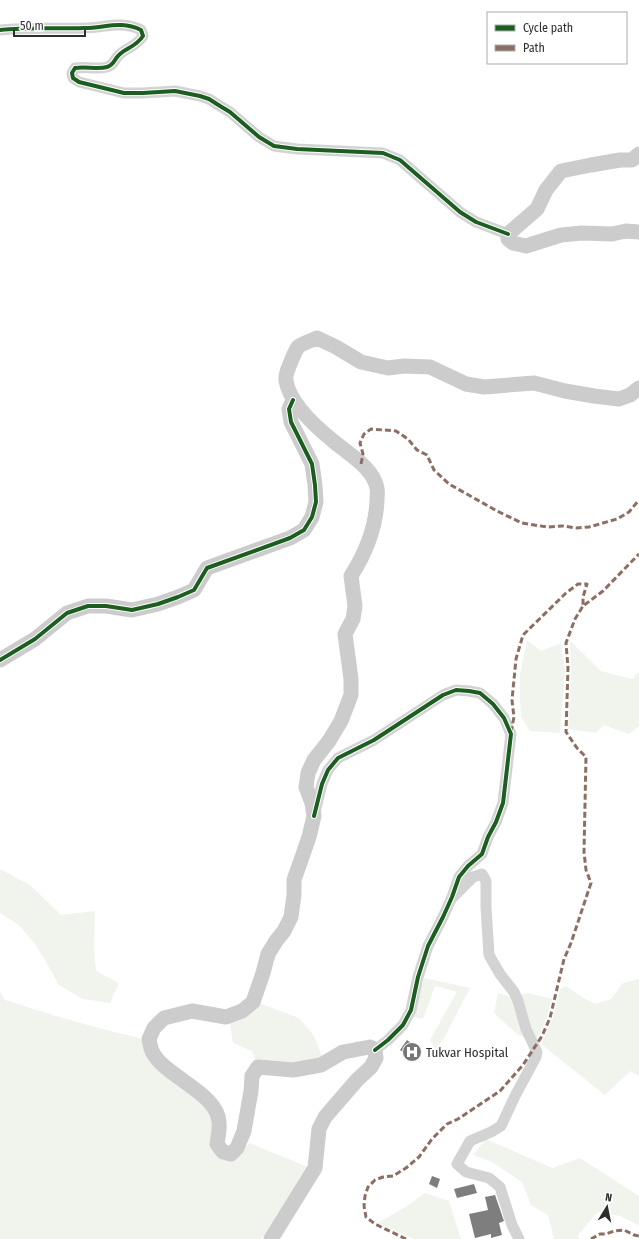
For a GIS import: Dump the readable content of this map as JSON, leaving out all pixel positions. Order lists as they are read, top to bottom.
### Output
{
  "places": {
    "hospital": ["Tukvar Hospital"]
  },
  "legend": ["Cycle path", "Path"],
  "scale_bar": "50 m",
  "north": "top"
}
